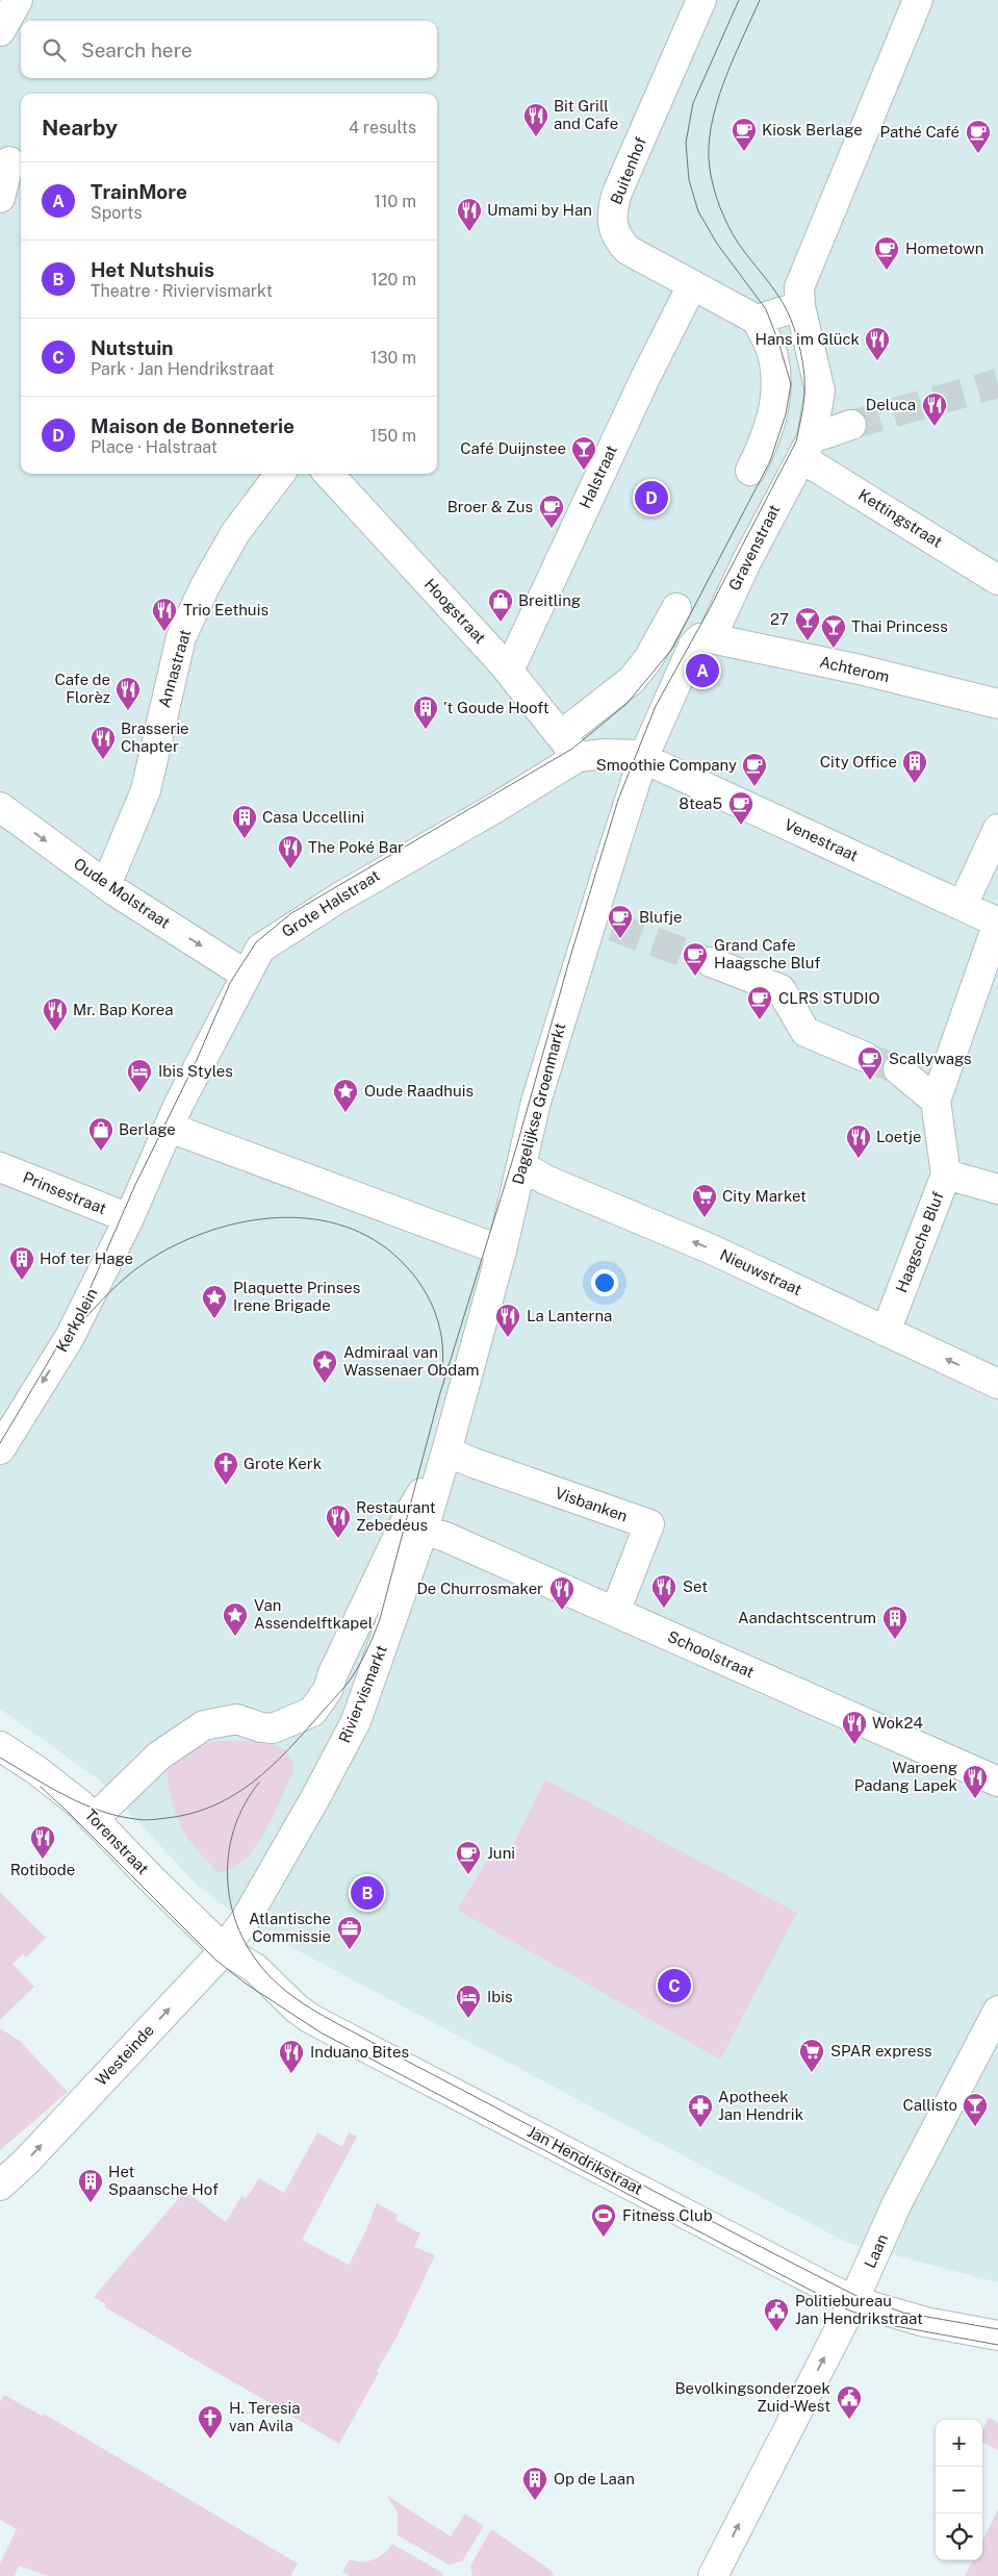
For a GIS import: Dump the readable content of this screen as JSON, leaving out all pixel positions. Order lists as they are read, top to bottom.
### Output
{
  "streets": {
    "street": [
      "Buitenhof",
      "Halstraat",
      "Kettingstraat",
      "Gravenstraat",
      "Hoogstraat",
      "Annastraat",
      "Achterom",
      "Venestraat",
      "Oude Molstraat",
      "Grote Halstraat",
      "Dagelijkse Groenmarkt",
      "Prinsestraat",
      "Haagsche Bluf",
      "Nieuwstraat",
      "Kerkplein",
      "Visbanken",
      "Schoolstraat",
      "Riviervismarkt",
      "Torenstraat",
      "Westeinde",
      "Jan Hendrikstraat",
      "Laan"
    ]
  },
  "crossings": [
    ["Buitenhof", "Halstraat"],
    ["Halstraat", "Hoogstraat"],
    ["Kettingstraat", "Gravenstraat"],
    ["Gravenstraat", "Achterom"],
    ["Gravenstraat", "Dagelijkse Groenmarkt"],
    ["Hoogstraat", "Grote Halstraat"],
    ["Annastraat", "Oude Molstraat"],
    ["Achterom", "Dagelijkse Groenmarkt"],
    ["Venestraat", "Dagelijkse Groenmarkt"],
    ["Oude Molstraat", "Grote Halstraat"],
    ["Oude Molstraat", "Kerkplein"],
    ["Grote Halstraat", "Kerkplein"],
    ["Dagelijkse Groenmarkt", "Nieuwstraat"],
    ["Dagelijkse Groenmarkt", "Visbanken"],
    ["Dagelijkse Groenmarkt", "Riviervismarkt"],
    ["Prinsestraat", "Kerkplein"],
    ["Haagsche Bluf", "Nieuwstraat"],
    ["Visbanken", "Schoolstraat"],
    ["Visbanken", "Riviervismarkt"],
    ["Schoolstraat", "Riviervismarkt"],
    ["Riviervismarkt", "Westeinde"],
    ["Torenstraat", "Westeinde"],
    ["Torenstraat", "Jan Hendrikstraat"],
    ["Westeinde", "Jan Hendrikstraat"],
    ["Jan Hendrikstraat", "Laan"]
  ],
  "one_way": [
    "Oude Molstraat",
    "Kerkplein",
    "Westeinde",
    "Laan"
  ],
  "places": {
    "restaurant": [
      "Bit Grill and Cafe",
      "Umami by Han",
      "Hans im Glück",
      "Deluca",
      "Trio Eethuis",
      "Cafe de Florèz",
      "Brasserie Chapter",
      "The Poké Bar",
      "Mr. Bap Korea",
      "Loetje",
      "La Lanterna",
      "Restaurant Zebedeus",
      "Set",
      "De Churrosmaker",
      "Wok24",
      "Waroeng Padang Lapek",
      "Rotibode",
      "Induano Bites"
    ],
    "cafe": [
      "Kiosk Berlage",
      "Pathé Café",
      "Hometown",
      "Broer & Zus",
      "Smoothie Company",
      "8tea5",
      "Blufje",
      "Grand Cafe Haagsche Bluf",
      "CLRS STUDIO",
      "Scallywags",
      "Juni"
    ],
    "bar": [
      "Café Duijnstee",
      "27",
      "Thai Princess",
      "Callisto"
    ],
    "shop": ["Breitling", "Berlage"],
    "building": [
      "'t Goude Hooft",
      "City Office",
      "Casa Uccellini",
      "Hof ter Hage",
      "Aandachtscentrum",
      "Het Spaansche Hof",
      "Op de Laan"
    ],
    "hotel": ["Ibis Styles", "Ibis"],
    "place": [
      "Oude Raadhuis",
      "Plaquette Prinses Irene Brigade",
      "Admiraal van Wassenaer Obdam",
      "Van Assendelftkapel"
    ],
    "supermarket": ["City Market", "SPAR express"],
    "church": ["Grote Kerk", "H. Teresia van Avila"],
    "office": ["Atlantische Commissie"],
    "pharmacy": ["Apotheek Jan Hendrik"],
    "sports": ["Fitness Club"],
    "public building": ["Politiebureau Jan Hendrikstraat", "Bevolkingsonderzoek Zuid-West"]
  },
  "page": {
    "search": "Search here",
    "heading": ["Nearby", "4 results"],
    "list": [
      {
        "mark": "A",
        "name": "TrainMore",
        "note": "Sports",
        "value": "110 m"
      },
      {
        "mark": "B",
        "name": "Het Nutshuis",
        "note": "Theatre · Riviervismarkt",
        "value": "120 m"
      },
      {
        "mark": "C",
        "name": "Nutstuin",
        "note": "Park · Jan Hendrikstraat",
        "value": "130 m"
      },
      {
        "mark": "D",
        "name": "Maison de Bonneterie",
        "note": "Place · Halstraat",
        "value": "150 m"
      }
    ],
    "pins": [
      "D",
      "A",
      "B",
      "C"
    ],
    "map_buttons": ["+", "−"]
  }
}
